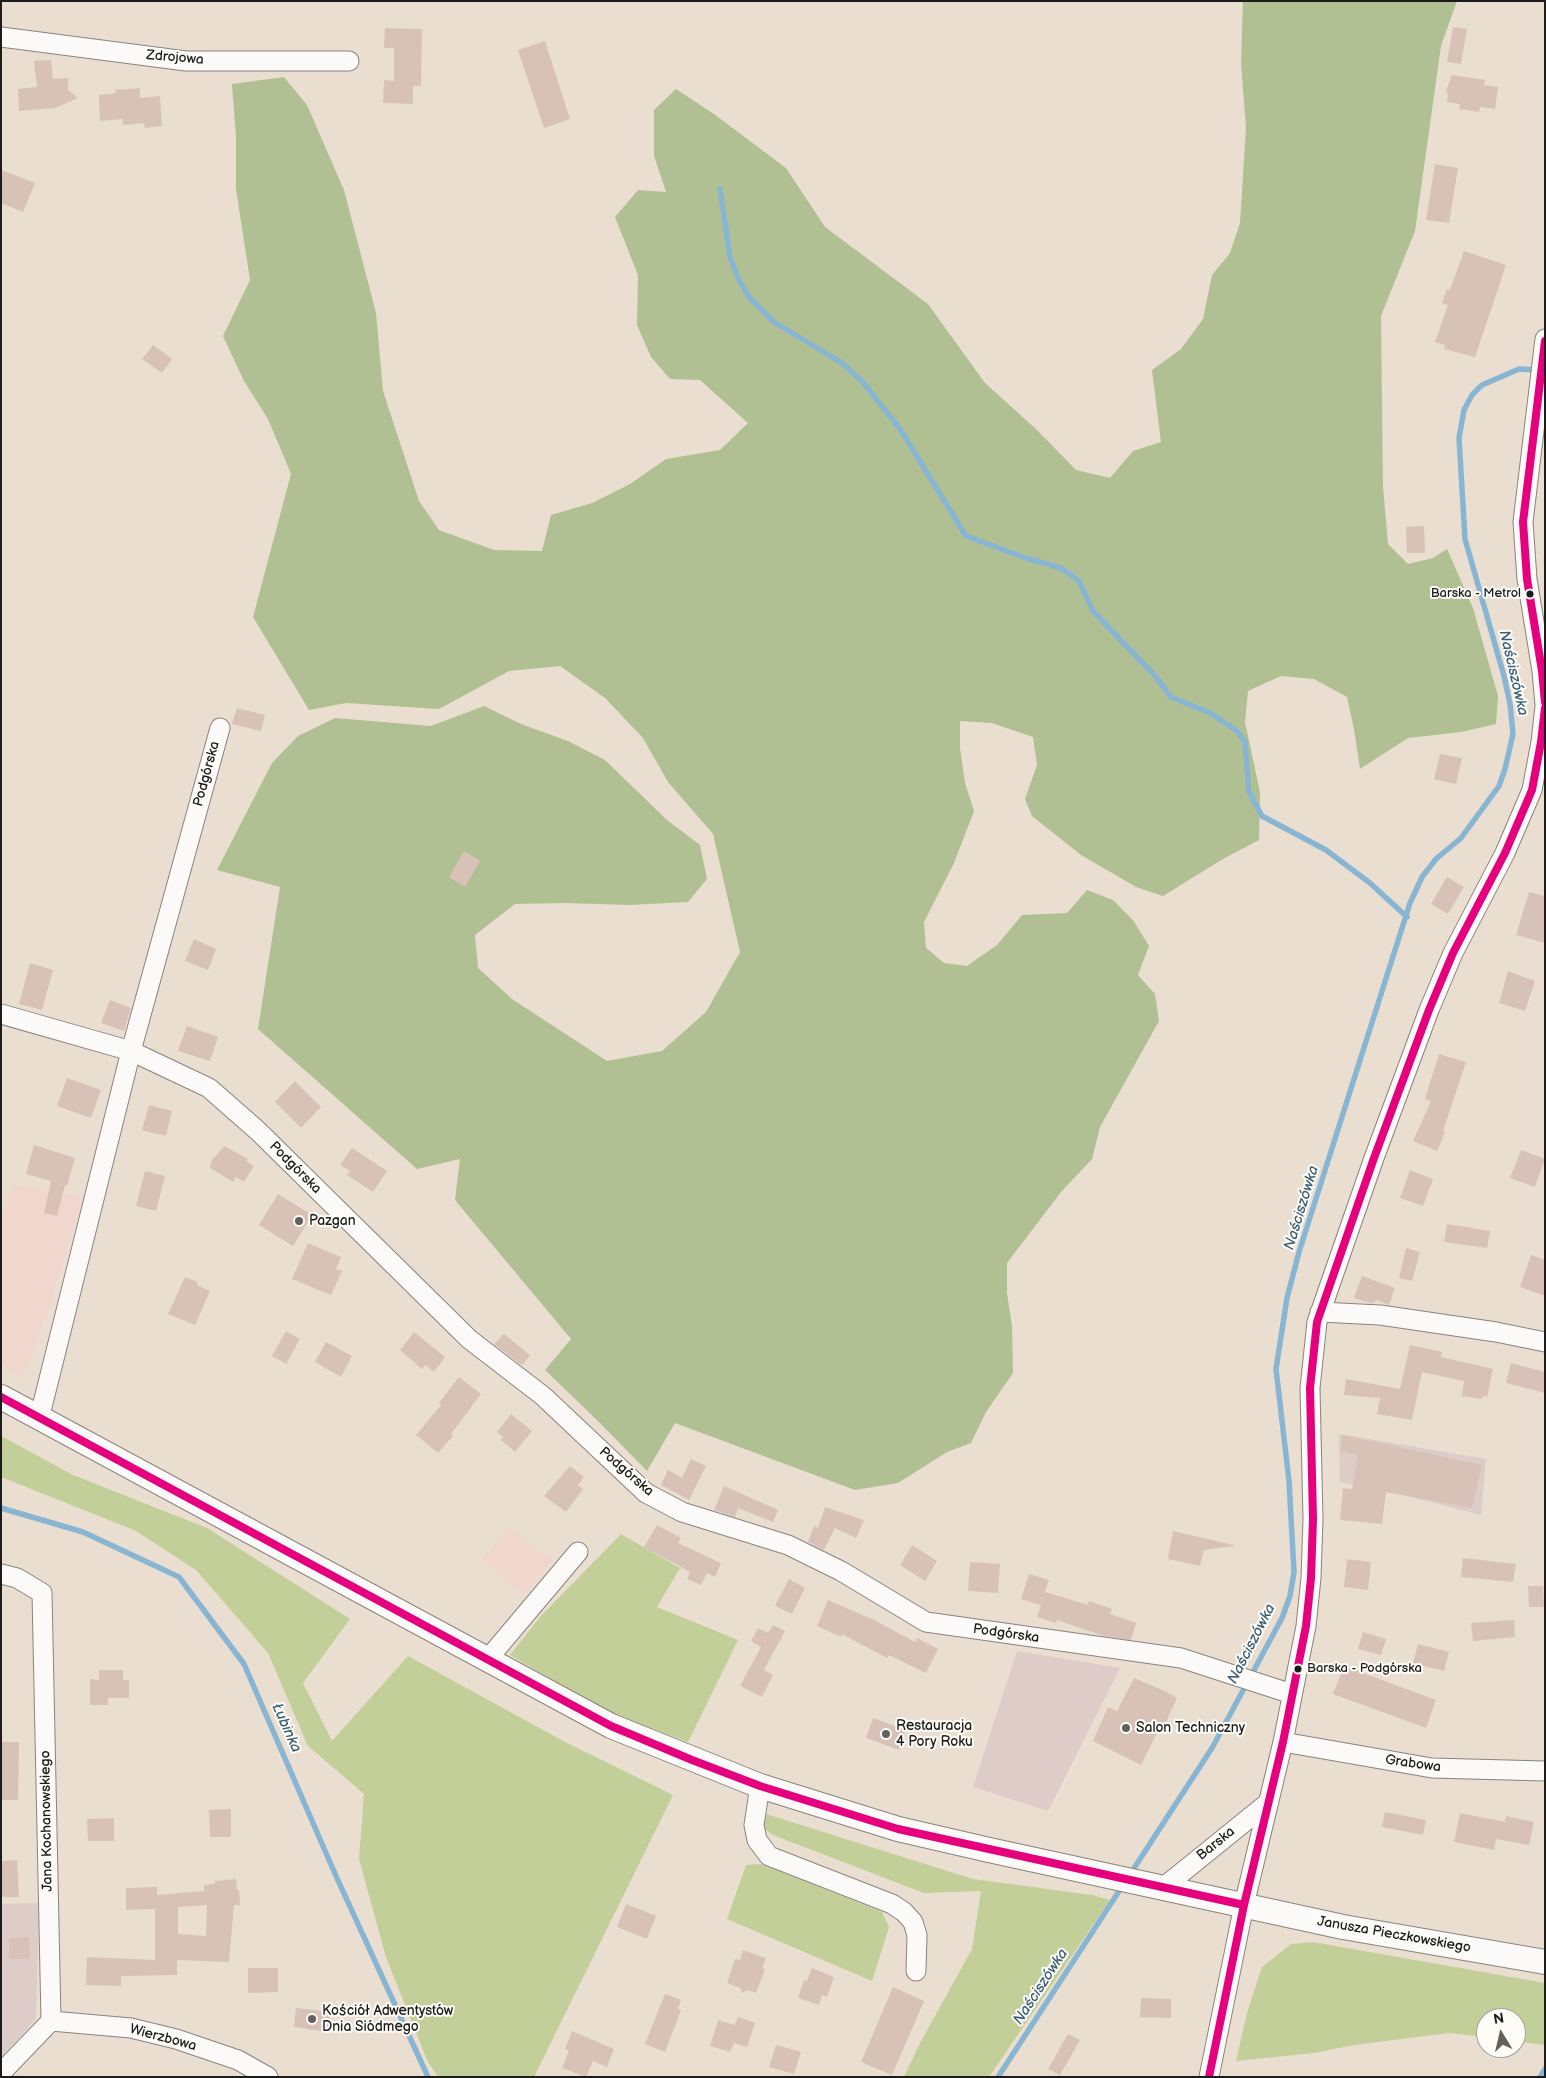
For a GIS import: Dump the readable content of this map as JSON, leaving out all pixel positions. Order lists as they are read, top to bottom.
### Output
{
  "streets": {
    "main road": ["Janusza Pieczkowskiego"],
    "street": [
      "Zdrojowa",
      "Podgórska",
      "Grabowa",
      "Jana Kochanowskiego",
      "Barska",
      "Wierzbowa"
    ]
  },
  "crossings": [
    ["Podgórska", "Janusza Pieczkowskiego"],
    ["Jana Kochanowskiego", "Wierzbowa"],
    ["Barska", "Janusza Pieczkowskiego"]
  ],
  "water": ["Naściszówka", "Łubinka"],
  "places": [
    "Barska - Metrol",
    "Pazgan",
    "Barska - Podgórska",
    "Salon Techniczny",
    "Restauracja 4 Pory Roku",
    "Kościół Adwentystów Dnia Siódmego"
  ],
  "north": "top"
}
